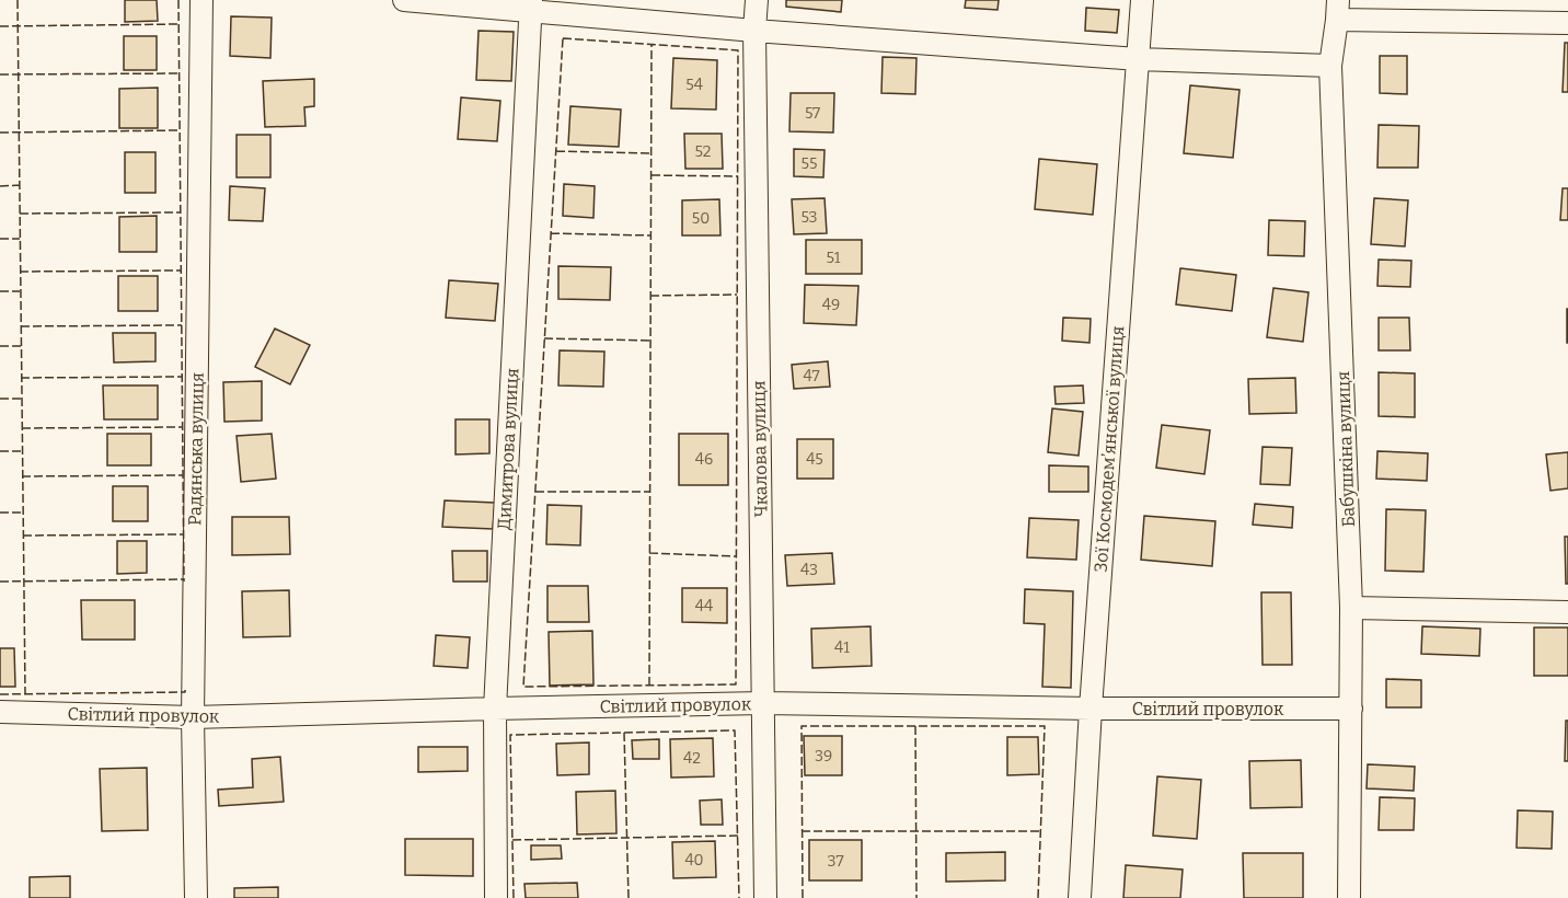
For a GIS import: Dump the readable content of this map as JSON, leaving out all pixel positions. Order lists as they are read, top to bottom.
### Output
{
  "streets": {
    "street": [
      "Радянська вулиця",
      "Димитрова вулиця",
      "Чкалова вулиця",
      "Зої Космодем’янської вулиця",
      "Бабушкіна вулиця",
      "Світлий провулок"
    ]
  },
  "crossings": [
    ["Радянська вулиця", "Світлий провулок"],
    ["Димитрова вулиця", "Світлий провулок"],
    ["Чкалова вулиця", "Світлий провулок"],
    ["Зої Космодем’янської вулиця", "Світлий провулок"],
    ["Бабушкіна вулиця", "Світлий провулок"]
  ],
  "house_numbers": [
    "54",
    "57",
    "52",
    "55",
    "53",
    "50",
    "51",
    "49",
    "47",
    "46",
    "45",
    "43",
    "44",
    "41",
    "39",
    "42",
    "40",
    "37"
  ]
}
